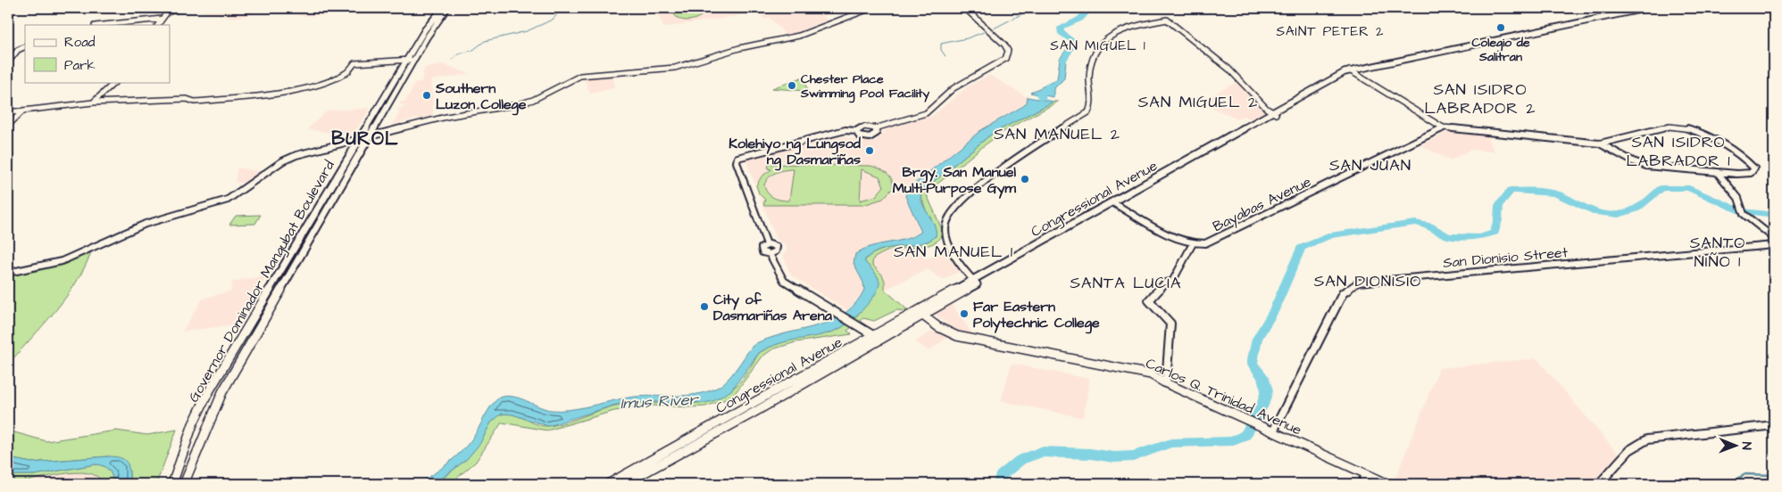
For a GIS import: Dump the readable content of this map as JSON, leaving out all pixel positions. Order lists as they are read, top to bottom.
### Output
{
  "streets": {
    "main road": ["Congressional Avenue", "Governor Dominador Mangubat Boulevard", "Carlos Q. Trinidad Avenue"],
    "street": ["Bayabas Avenue", "San Dionisio Street"]
  },
  "crossings": [
    ["Congressional Avenue", "Carlos Q. Trinidad Avenue"],
    ["San Dionisio Street", "Carlos Q. Trinidad Avenue"]
  ],
  "districts": [
    "SAINT PETER 2",
    "SAN MIGUEL 1",
    "SAN ISIDRO LABRADOR 2",
    "SAN MIGUEL 2",
    "SAN MANUEL 2",
    "BUROL",
    "SAN ISIDRO LABRADOR 1",
    "SAN JUAN",
    "SANTO NIÑO 1",
    "SAN MANUEL 1",
    "SAN DIONISIO",
    "SANTA LUCIA"
  ],
  "water": ["Imus River"],
  "places": [
    "Colegio de Salitran",
    "Chester Place Swimming Pool Facility",
    "Southern Luzon College",
    "Kolehiyo ng Lungsod ng Dasmariñas",
    "Brgy. San Manuel Multi-Purpose Gym",
    "City of Dasmariñas Arena",
    "Far Eastern Polytechnic College"
  ],
  "legend": ["Road", "Park"],
  "north": "right"
}
